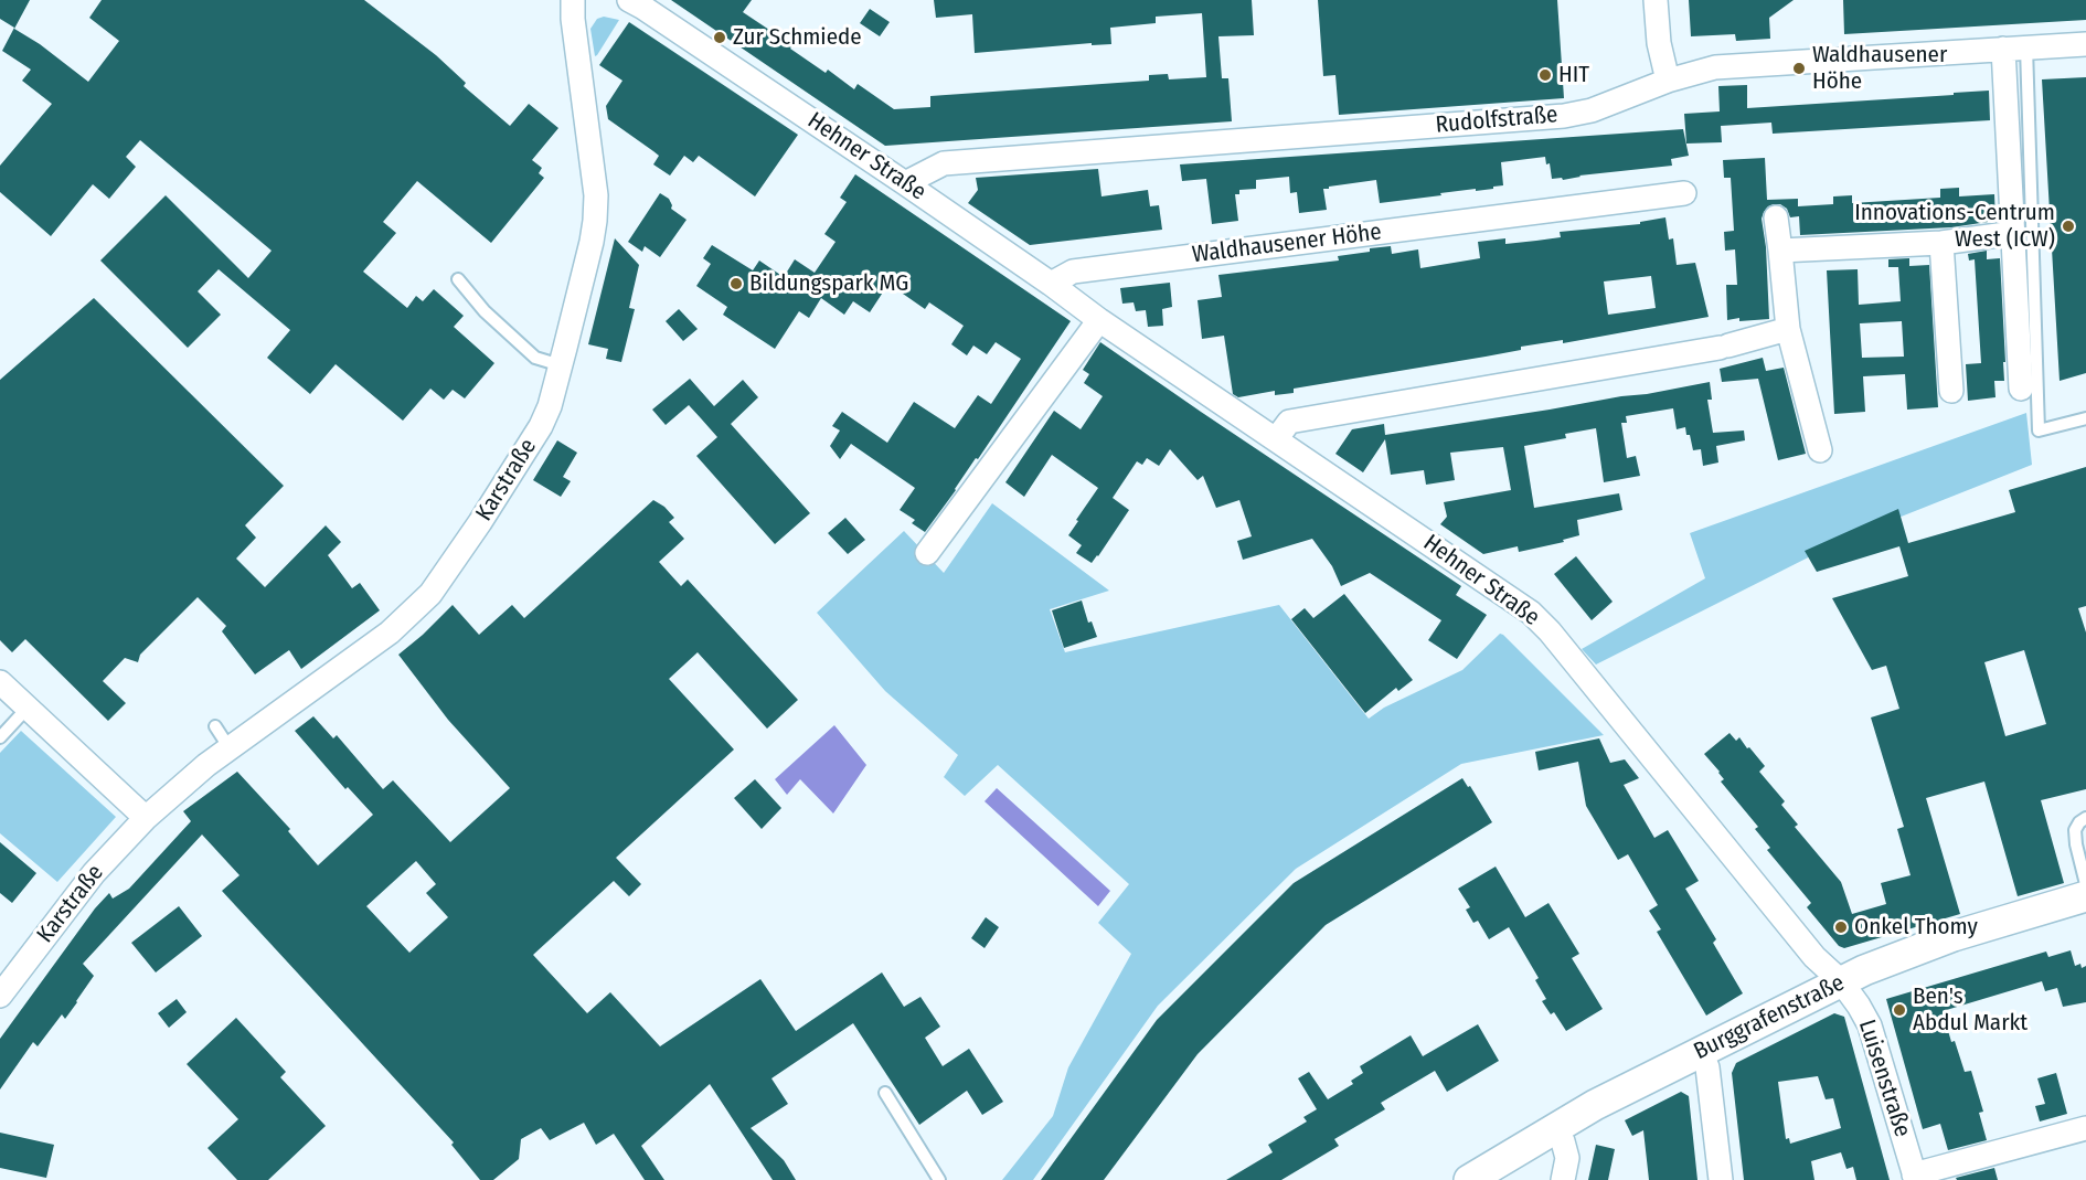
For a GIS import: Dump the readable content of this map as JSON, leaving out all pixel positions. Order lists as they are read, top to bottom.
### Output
{
  "streets": {
    "street": [
      "Rudolfstraße",
      "Hehner Straße",
      "Waldhausener Höhe",
      "Karstraße",
      "Burggrafenstraße",
      "Luisenstraße"
    ]
  },
  "crossings": [
    ["Rudolfstraße", "Hehner Straße"],
    ["Hehner Straße", "Waldhausener Höhe"],
    ["Hehner Straße", "Burggrafenstraße"],
    ["Hehner Straße", "Luisenstraße"],
    ["Burggrafenstraße", "Luisenstraße"]
  ],
  "places": [
    "Zur Schmiede",
    "Waldhausener Höhe",
    "HIT",
    "Innovations-Centrum West (ICW)",
    "Bildungspark MG",
    "Onkel Thomy",
    "Ben's Abdul Markt"
  ]
}
